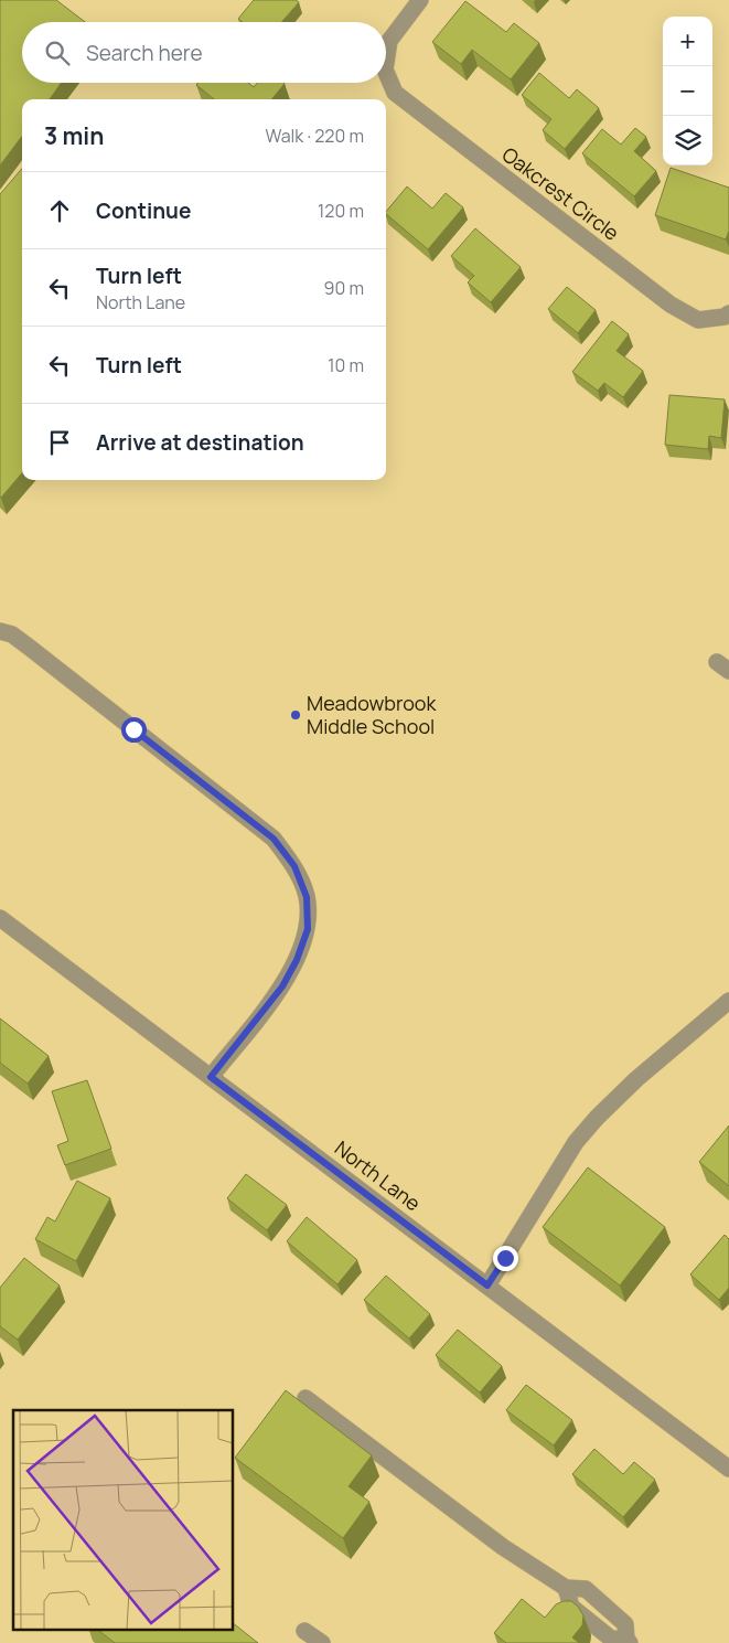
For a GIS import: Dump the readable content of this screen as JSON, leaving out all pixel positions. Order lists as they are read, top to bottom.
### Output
{
  "streets": {
    "street": ["Oakcrest Circle", "North Lane"]
  },
  "places": ["Meadowbrook Middle School"],
  "page": {
    "map_buttons": ["+", "−"],
    "search": "Search here",
    "heading": ["3 min", "Walk · 220 m"],
    "list": [
      ["Continue", "120 m"],
      ["Turn left", "North Lane", "90 m"],
      ["Turn left", "10 m"],
      "Arrive at destination"
    ]
  }
}
